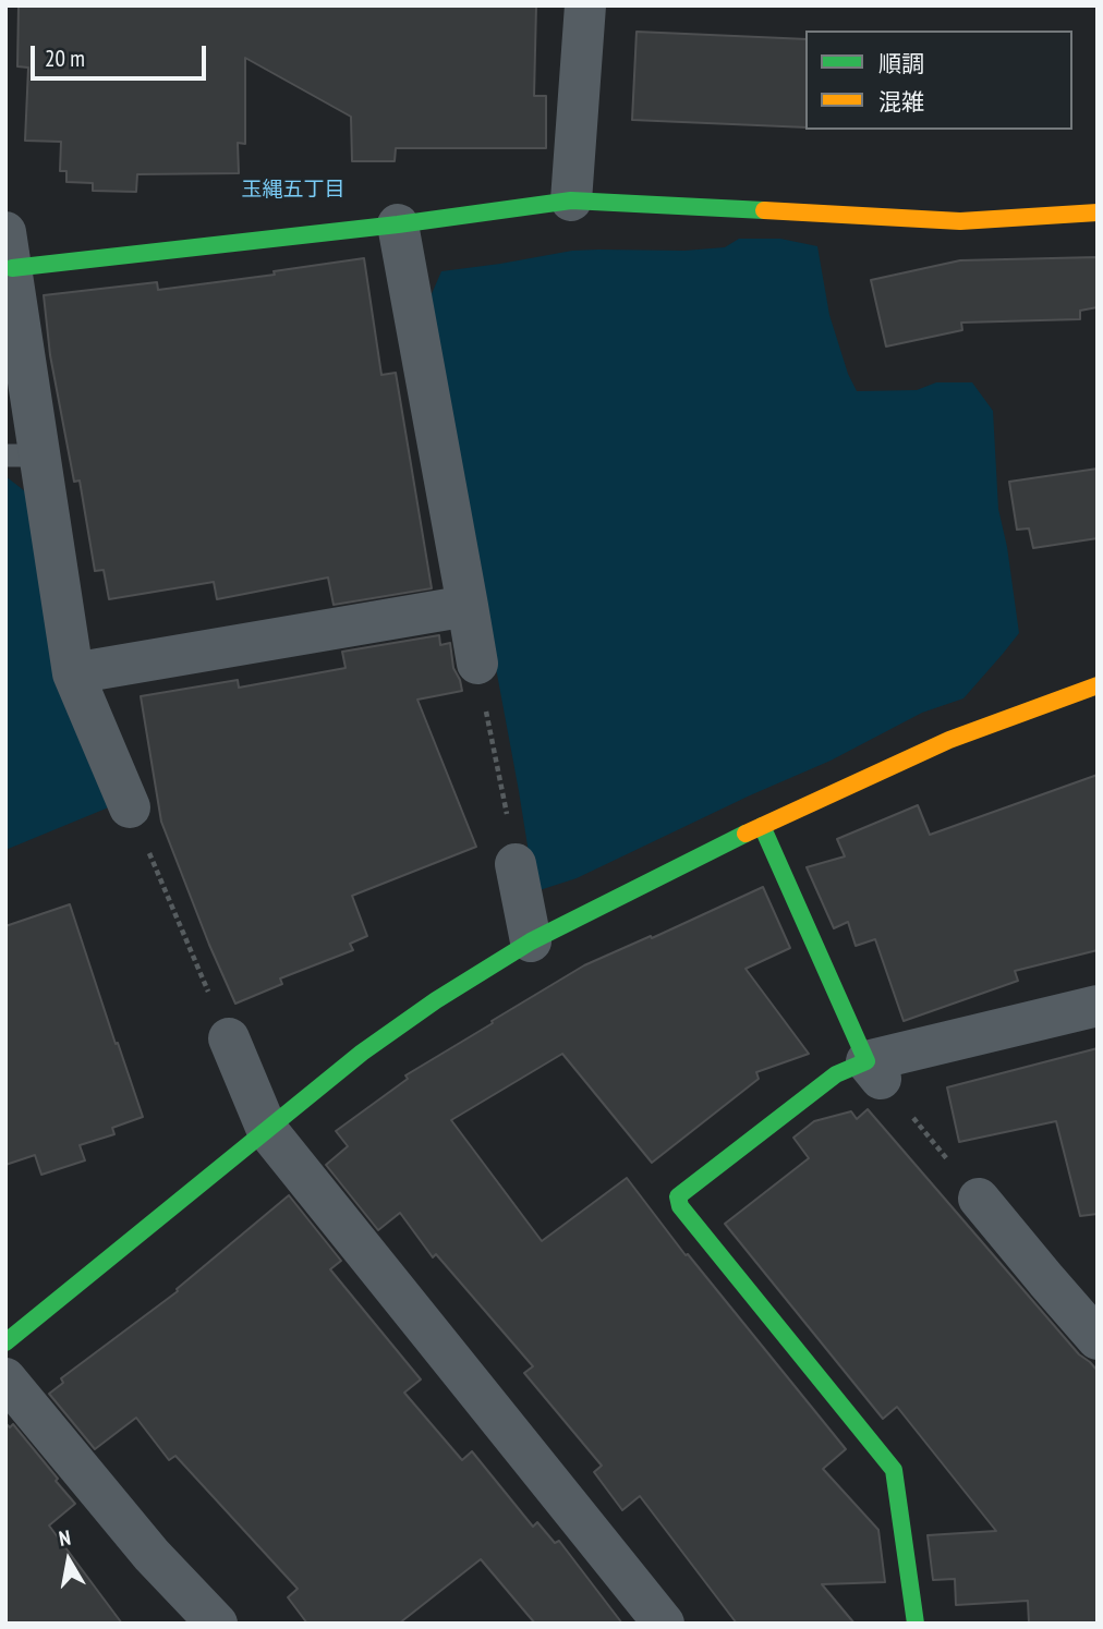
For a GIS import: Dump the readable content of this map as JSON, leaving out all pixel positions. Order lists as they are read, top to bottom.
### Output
{
  "districts": ["玉縄五丁目"],
  "legend": ["順調", "混雑"],
  "scale_bar": "20 m",
  "north": "top"
}
